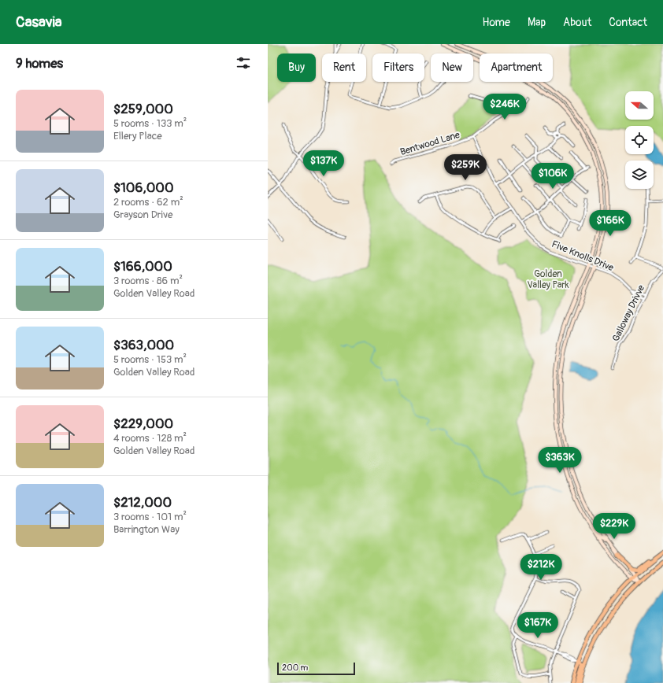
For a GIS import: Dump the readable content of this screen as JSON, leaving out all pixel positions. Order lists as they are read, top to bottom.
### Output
{
  "streets": {
    "street": ["Bentwood Lane", "Five Knolls Drive", "Galloway Drivve"]
  },
  "crossings": [
    ["Bentwood Lane", "Five Knolls Drive"],
    ["Five Knolls Drive", "Galloway Drivve"]
  ],
  "parks": ["Golden Valley Park"],
  "scale_bar": "200 m",
  "north": "left",
  "page": {
    "header": "Casavia",
    "nav": [
      "Home",
      "Map",
      "About",
      "Contact"
    ],
    "heading": "9 homes",
    "chip": [
      "Buy",
      "Rent",
      "Filters",
      "New",
      "Apartment"
    ],
    "list": [
      {
        "name": "$259,000",
        "note": "5 rooms · 133 m² · Ellery Place"
      },
      {
        "name": "$106,000",
        "note": "2 rooms · 62 m² · Grayson Drive"
      },
      {
        "name": "$166,000",
        "note": "3 rooms · 86 m² · Golden Valley Road"
      },
      {
        "name": "$363,000",
        "note": "5 rooms · 153 m² · Golden Valley Road"
      },
      {
        "name": "$229,000",
        "note": "4 rooms · 128 m² · Golden Valley Road"
      },
      {
        "name": "$212,000",
        "note": "3 rooms · 101 m² · Barrington Way"
      }
    ],
    "price": [
      "$246K",
      "$137K",
      "$259K",
      "$106K",
      "$166K",
      "$363K",
      "$229K",
      "$212K",
      "$167K"
    ],
    "scale": "200 m"
  }
}
